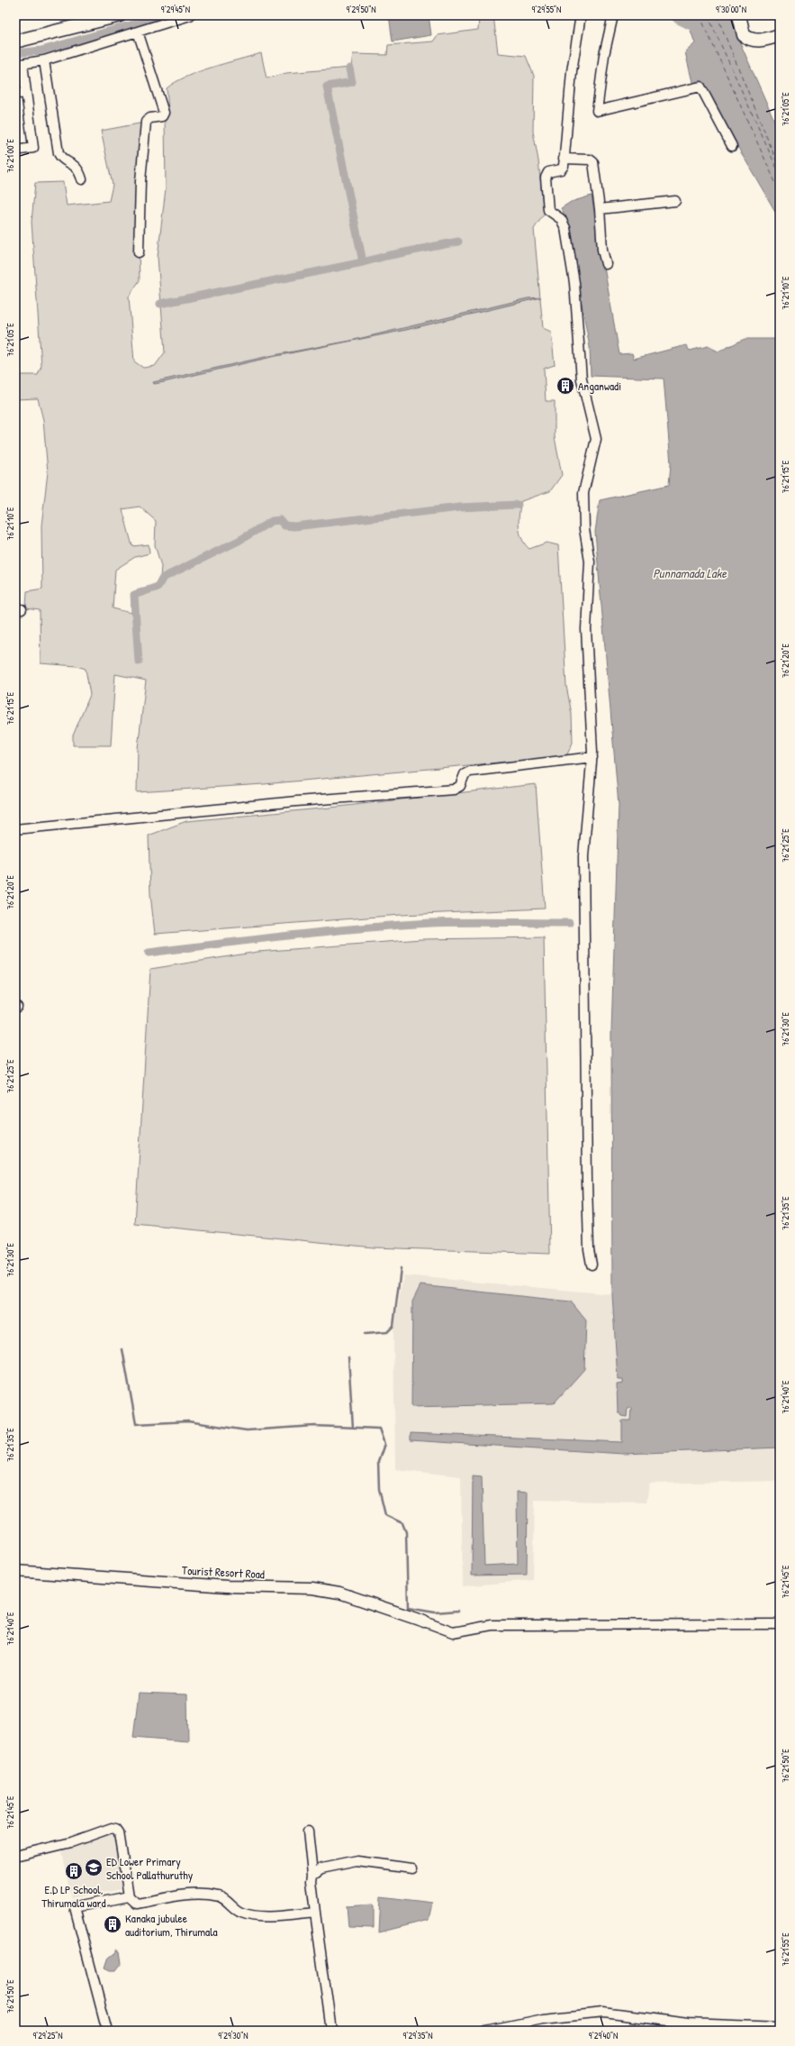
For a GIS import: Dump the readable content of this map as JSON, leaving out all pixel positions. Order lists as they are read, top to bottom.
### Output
{
  "streets": {
    "street": ["Tourist Resort Road"]
  },
  "water": ["Punnamada Lake"],
  "places": {
    "building": ["Anganwadi", "E.D LP School, Thirumala ward", "Kanaka jubulee auditorium, Thirumala"],
    "school or university": ["ED Lower Primary School Pallathuruthy"]
  },
  "coordinates": [
    "9°29'45\"N",
    "9°29'50\"N",
    "9°29'55\"N",
    "9°30'00\"N",
    "76°21'05\"E",
    "76°21'00\"E",
    "76°21'10\"E",
    "76°21'15\"E",
    "76°21'20\"E",
    "76°21'25\"E",
    "76°21'30\"E",
    "76°21'35\"E",
    "76°21'40\"E",
    "76°21'45\"E",
    "76°21'50\"E",
    "76°21'55\"E",
    "9°29'25\"N",
    "9°29'30\"N",
    "9°29'35\"N",
    "9°29'40\"N"
  ]
}
